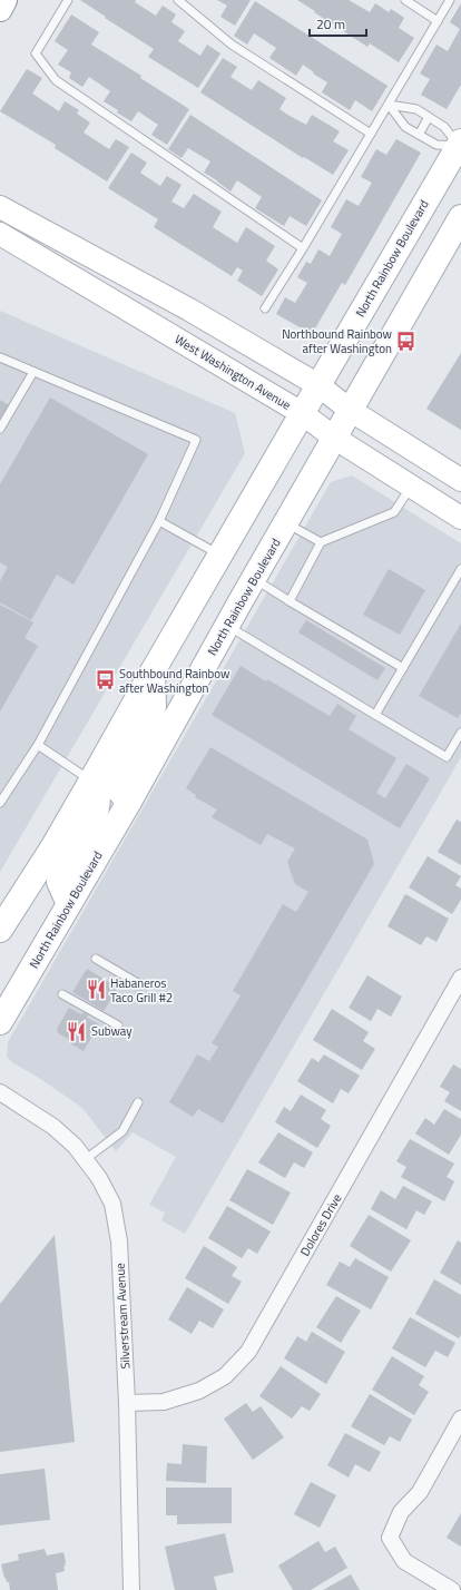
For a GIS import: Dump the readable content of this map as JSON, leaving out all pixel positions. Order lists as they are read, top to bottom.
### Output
{
  "streets": {
    "main road": ["North Rainbow Boulevard", "West Washington Avenue"],
    "street": ["Dolores Drive", "Silverstream Avenue"]
  },
  "crossings": [
    ["North Rainbow Boulevard", "West Washington Avenue"],
    ["Dolores Drive", "Silverstream Avenue"]
  ],
  "places": {
    "bus stop": ["Northbound Rainbow after Washington", "Southbound Rainbow after Washington"],
    "restaurant": ["Habaneros Taco Grill #2", "Subway"]
  },
  "scale_bar": "20 m"
}
